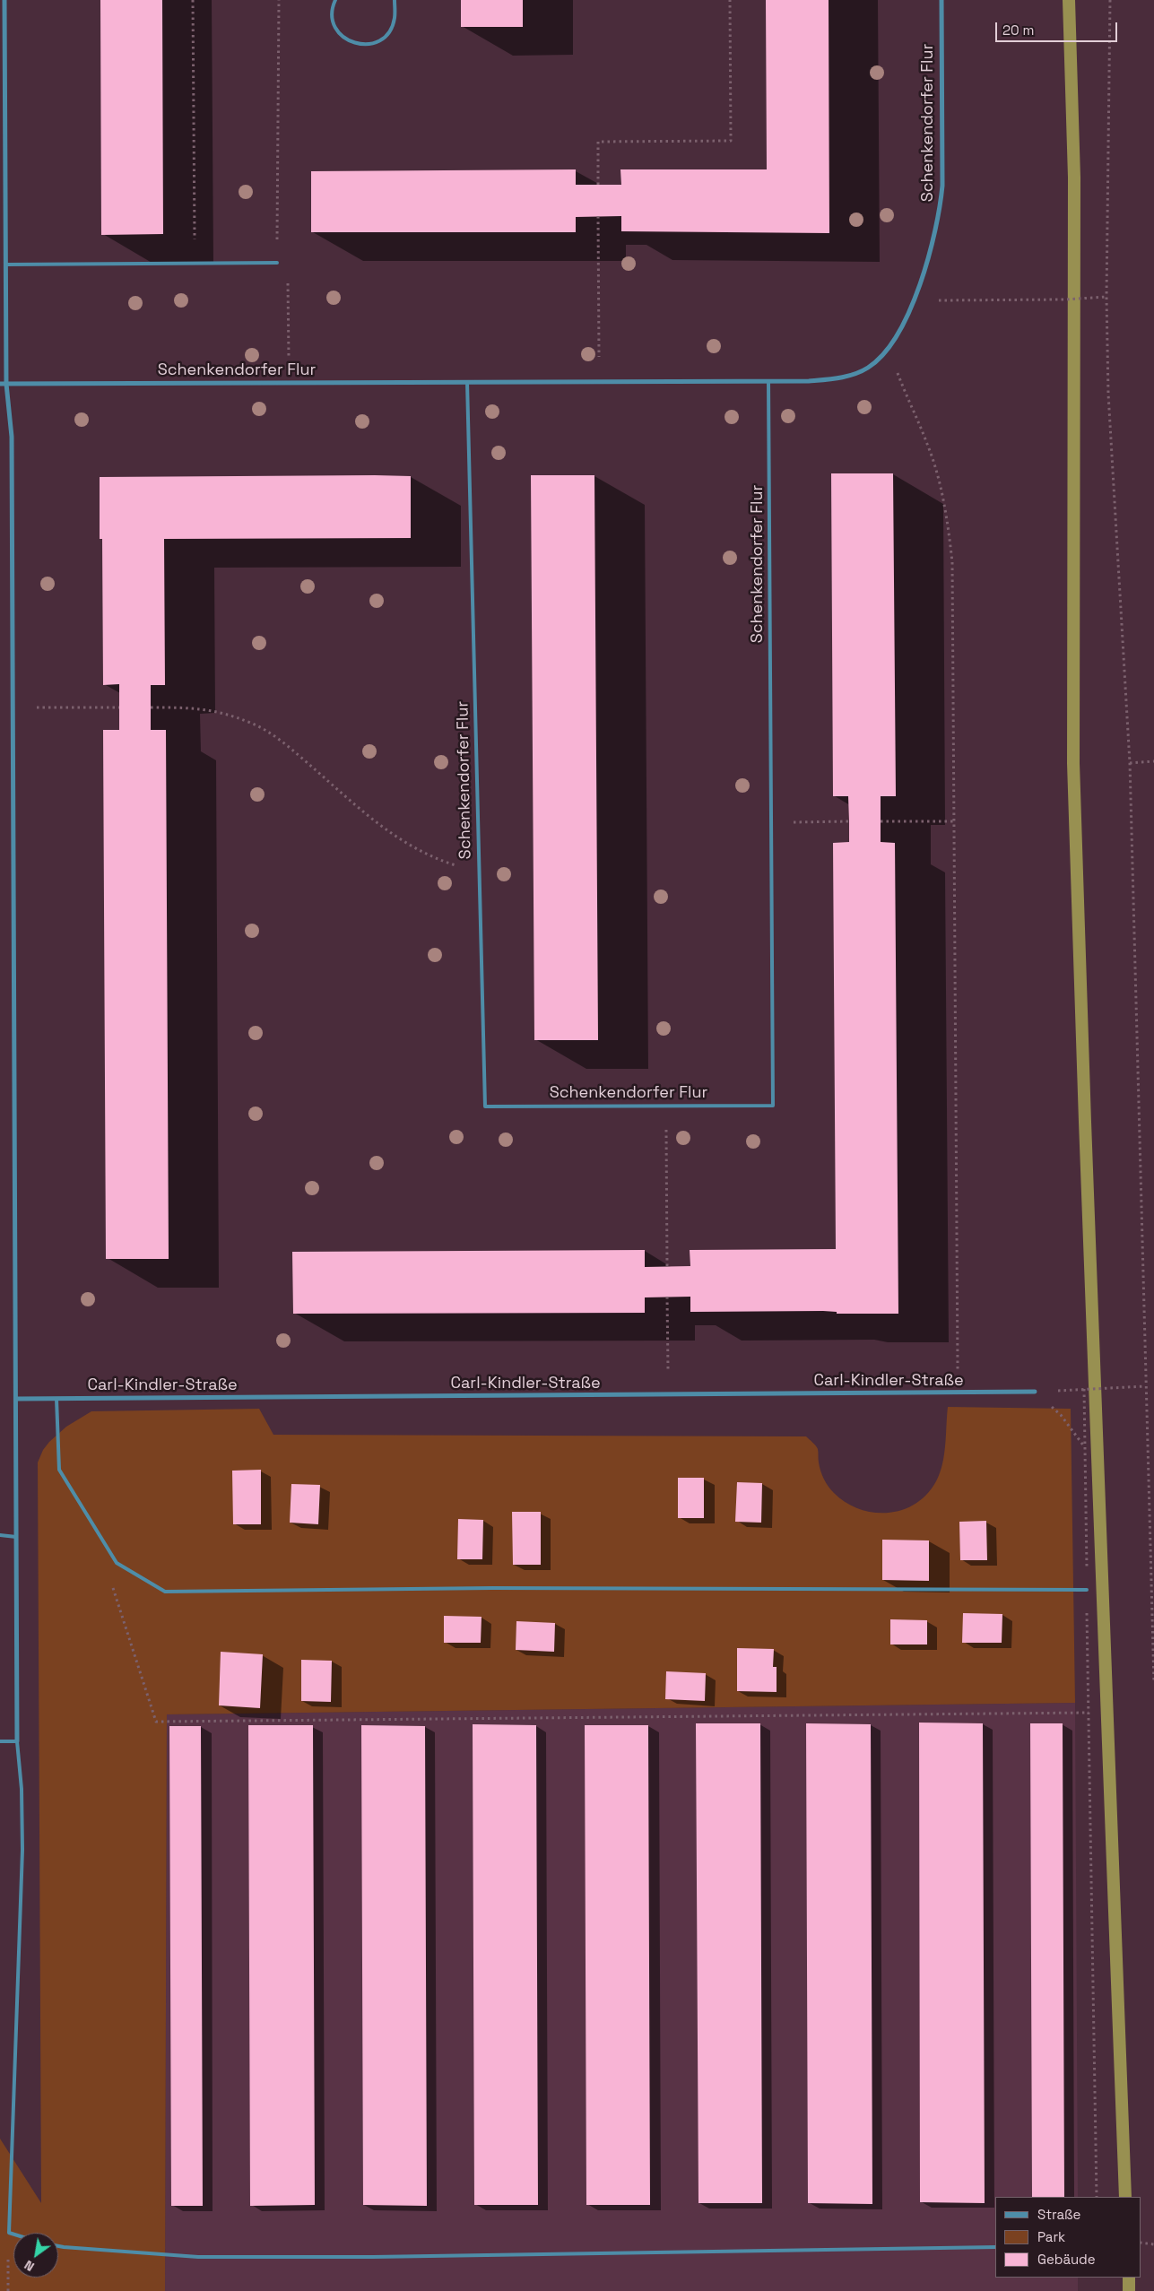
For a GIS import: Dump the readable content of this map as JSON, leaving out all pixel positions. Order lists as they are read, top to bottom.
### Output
{
  "streets": {
    "street": ["Schenkendorfer Flur", "Carl-Kindler-Straße"]
  },
  "legend": ["Straße", "Park", "Gebäude"],
  "scale_bar": "20 m",
  "north": "bottom left"
}
